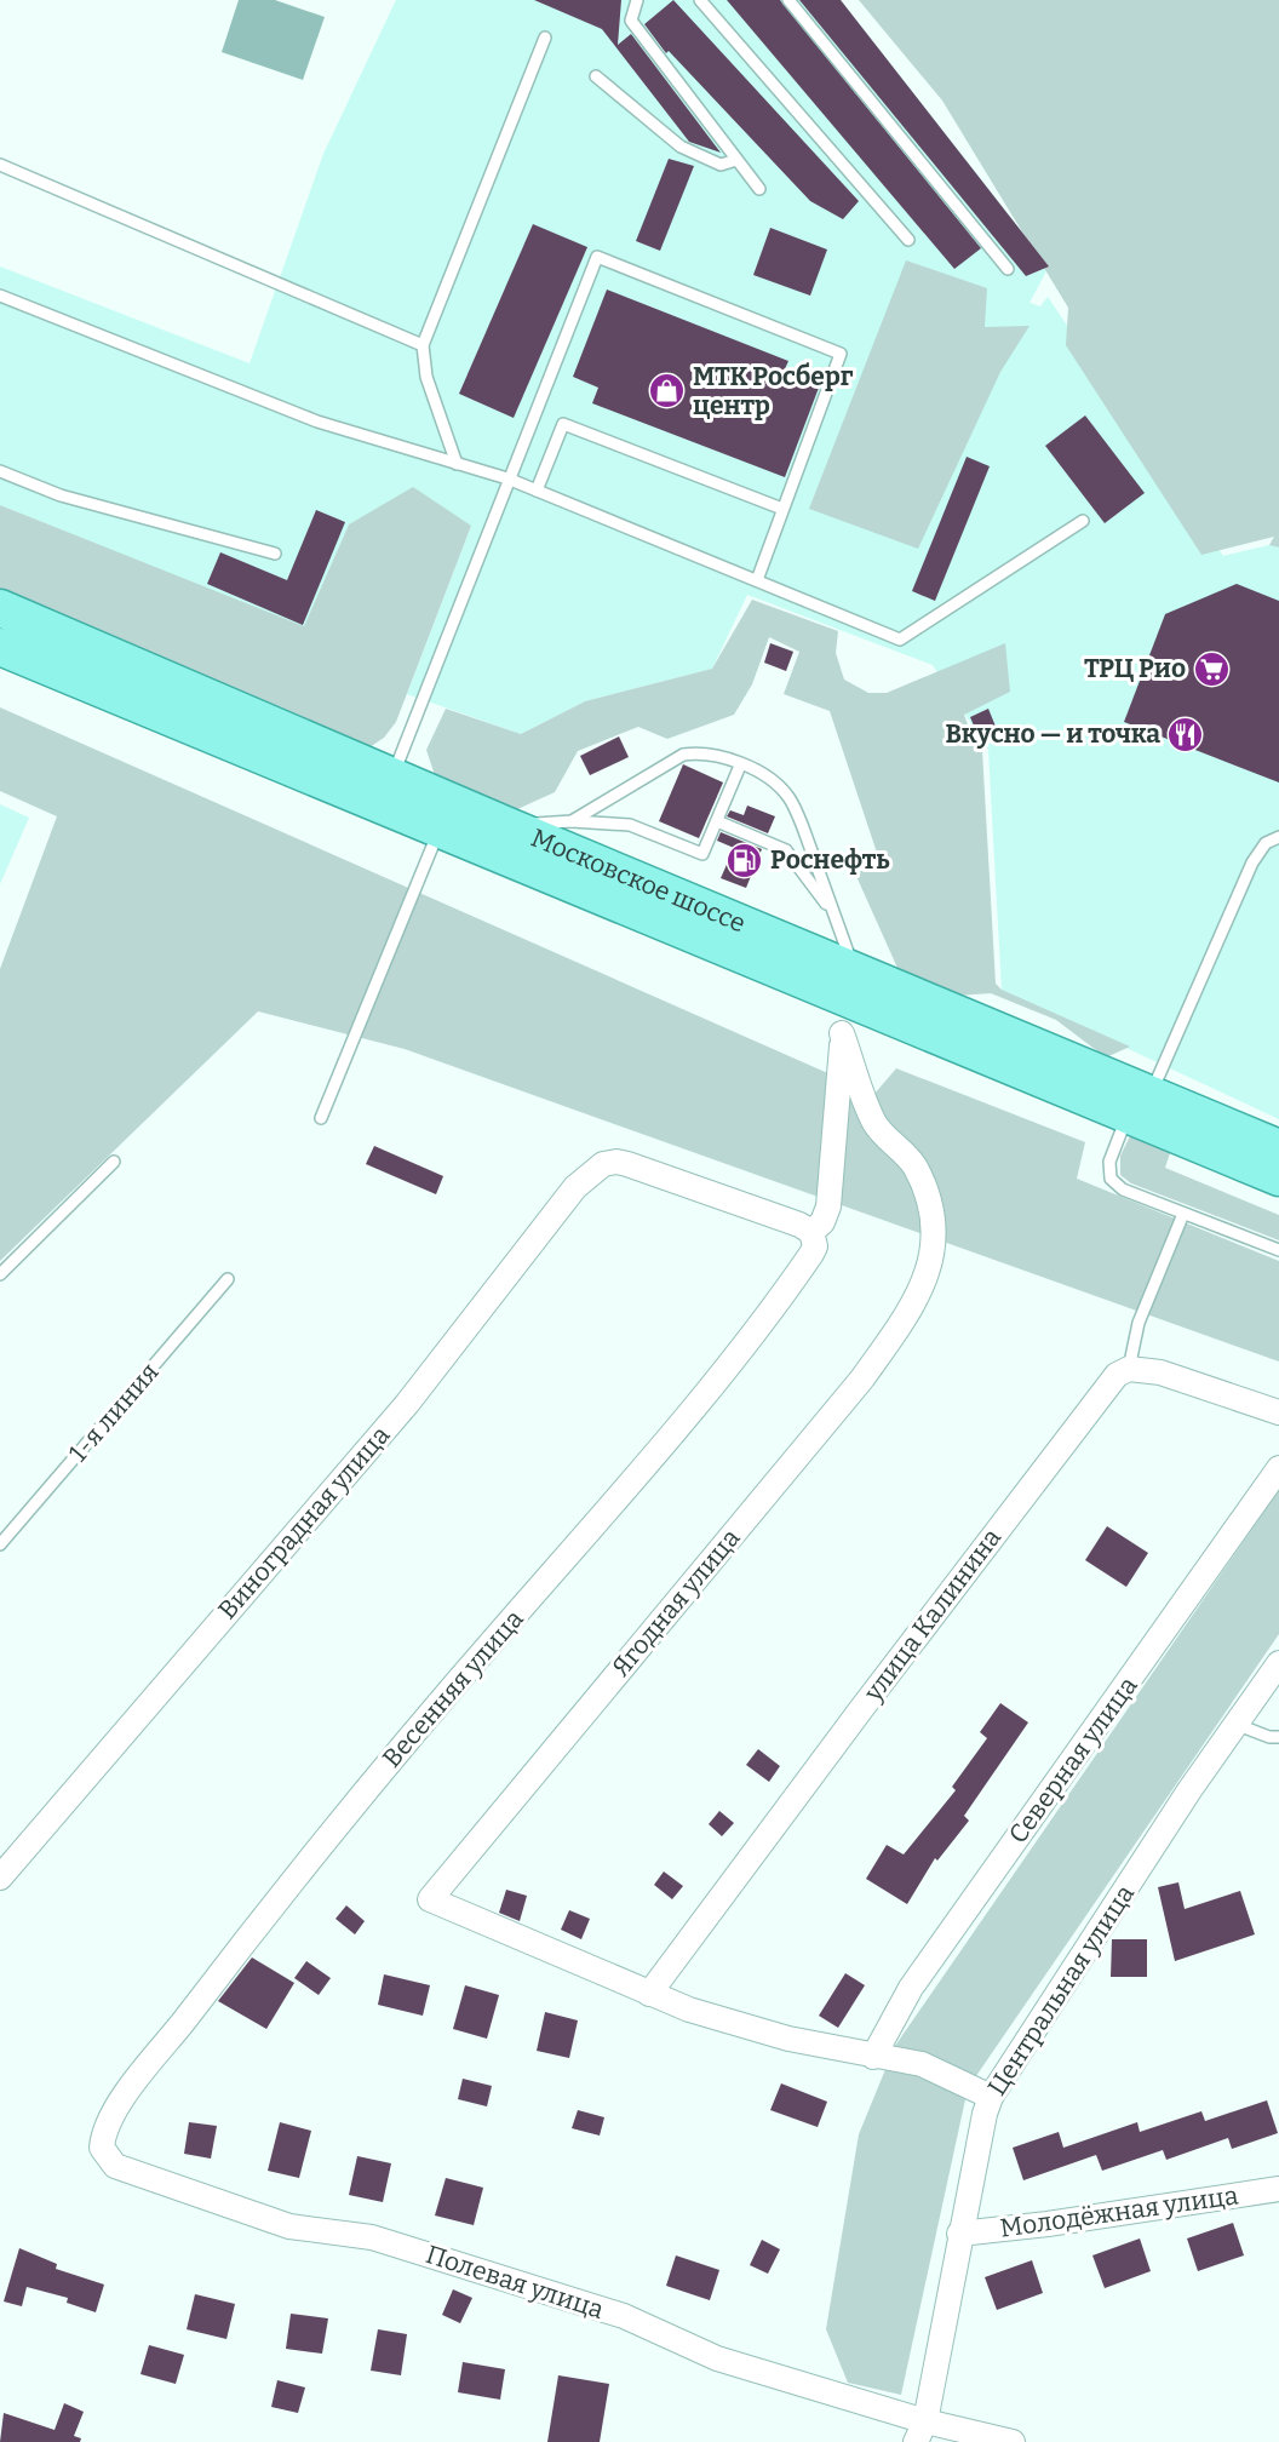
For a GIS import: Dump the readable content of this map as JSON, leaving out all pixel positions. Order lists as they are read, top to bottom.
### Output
{
  "streets": {
    "main road": ["Московское шоссе"],
    "street": [
      "Виноградная улица",
      "Ягодная улица",
      "улица Калинина",
      "Весенняя улица",
      "Северная улица",
      "Центральная улица",
      "Молодёжная улица",
      "Полевая улица"
    ],
    "lane": ["1-я линия"]
  },
  "crossings": [
    ["Московское шоссе", "Ягодная улица"],
    ["Московское шоссе", "Весенняя улица"],
    ["Виноградная улица", "Весенняя улица"],
    ["Ягодная улица", "улица Калинина"],
    ["Ягодная улица", "Весенняя улица"],
    ["Весенняя улица", "Полевая улица"],
    ["Центральная улица", "Молодёжная улица"],
    ["Центральная улица", "Полевая улица"]
  ],
  "places": {
    "shop": ["МТК Росберг центр"],
    "supermarket": ["ТРЦ Рио"],
    "restaurant": ["Вкусно — и точка"],
    "fuel station": ["Роснефть"]
  }
}
